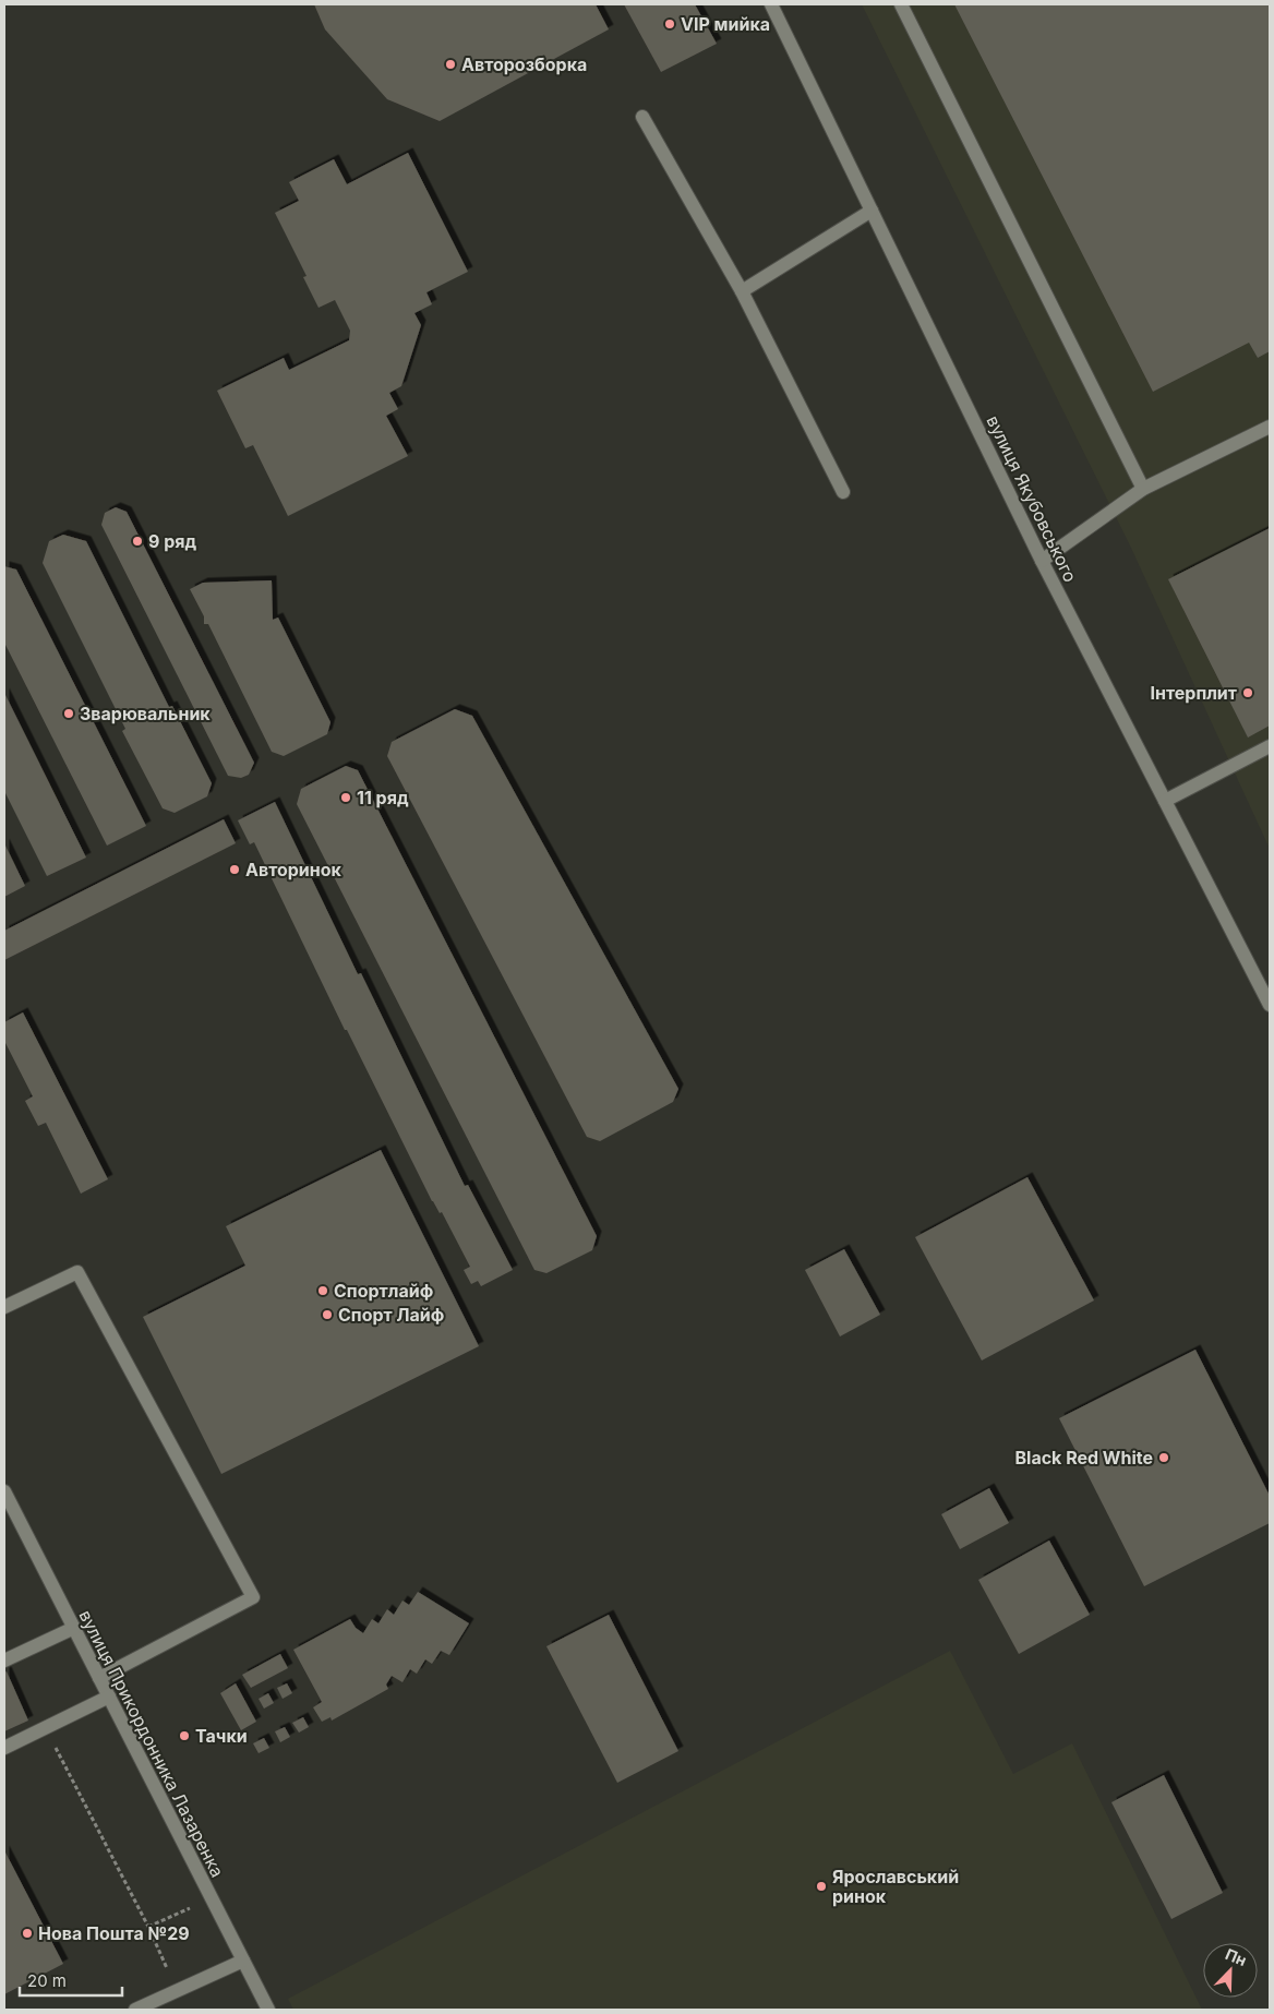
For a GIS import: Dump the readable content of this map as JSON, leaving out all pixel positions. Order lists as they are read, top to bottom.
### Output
{
  "streets": {
    "street": ["вулиця Якубовського", "вулиця Прикордонника Лазаренка"]
  },
  "places": [
    "VIP мийка",
    "Авторозборка",
    "9 ряд",
    "Інтерплит",
    "Зварювальник",
    "11 ряд",
    "Авторинок",
    "Спортлайф",
    "Спорт Лайф",
    "Black Red White",
    "Тачки",
    "Ярославський ринок",
    "Нова Пошта №29"
  ],
  "scale_bar": "20 m",
  "north": "top right"
}
